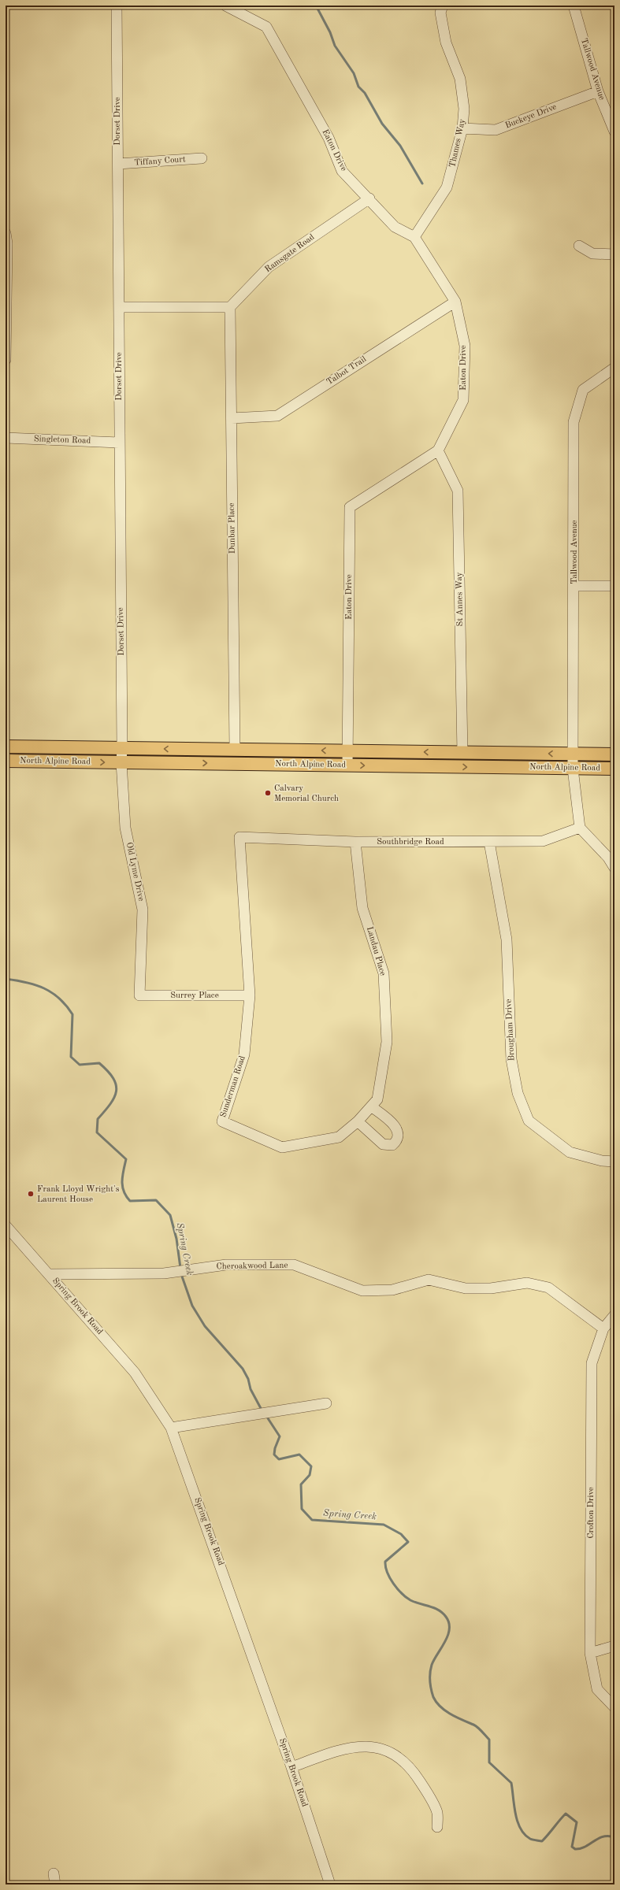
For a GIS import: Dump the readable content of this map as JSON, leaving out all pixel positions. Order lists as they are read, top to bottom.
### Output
{
  "streets": {
    "main road": ["North Alpine Road"],
    "street": [
      "Tallwood Avenue",
      "Buckeye Drive",
      "Dorset Drive",
      "Thames Way",
      "Eaton Drive",
      "Tiffany Court",
      "Ramsgate Road",
      "Talbot Trail",
      "Singleton Road",
      "Dunbar Place",
      "St Annes Way",
      "Southbridge Road",
      "Old Lyme Drive",
      "Landau Place",
      "Surrey Place",
      "Brougham Drive",
      "Sunderman Road",
      "Cheroakwood Lane",
      "Spring Brook Road",
      "Crofton Drive"
    ]
  },
  "crossings": [
    ["Tallwood Avenue", "Buckeye Drive"],
    ["Tallwood Avenue", "North Alpine Road"],
    ["Tallwood Avenue", "Southbridge Road"],
    ["Buckeye Drive", "Thames Way"],
    ["Dorset Drive", "Tiffany Court"],
    ["Dorset Drive", "Singleton Road"],
    ["Dorset Drive", "North Alpine Road"],
    ["Dorset Drive", "Old Lyme Drive"],
    ["Thames Way", "Eaton Drive"],
    ["Eaton Drive", "Ramsgate Road"],
    ["Eaton Drive", "Talbot Trail"],
    ["Eaton Drive", "St Annes Way"],
    ["Eaton Drive", "North Alpine Road"],
    ["Ramsgate Road", "Dunbar Place"],
    ["Talbot Trail", "Dunbar Place"],
    ["Dunbar Place", "North Alpine Road"],
    ["St Annes Way", "North Alpine Road"],
    ["North Alpine Road", "Old Lyme Drive"],
    ["Southbridge Road", "Landau Place"],
    ["Southbridge Road", "Brougham Drive"],
    ["Southbridge Road", "Sunderman Road"],
    ["Old Lyme Drive", "Surrey Place"],
    ["Landau Place", "Sunderman Road"],
    ["Surrey Place", "Sunderman Road"],
    ["Cheroakwood Lane", "Spring Brook Road"],
    ["Cheroakwood Lane", "Crofton Drive"]
  ],
  "water": ["Spring Creek"],
  "places": ["Calvary Memorial Church", "Frank Lloyd Wright's Laurent House"]
}
